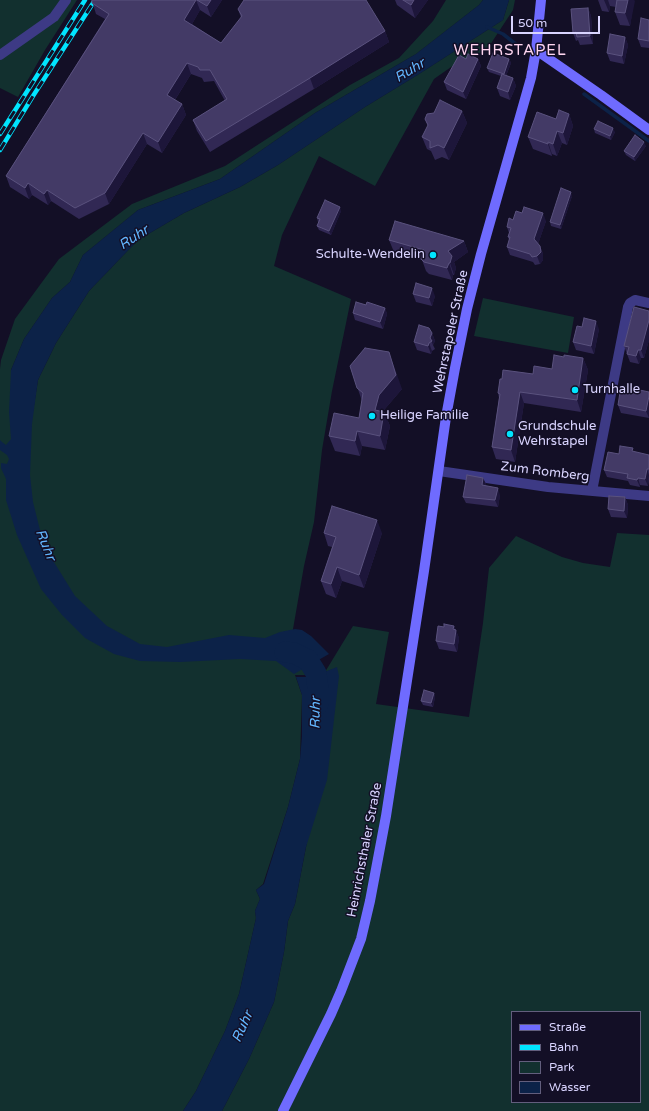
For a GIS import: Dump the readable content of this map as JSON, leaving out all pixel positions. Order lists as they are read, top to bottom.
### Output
{
  "streets": {
    "main road": ["Wehrstapeler Straße", "Heinrichsthaler Straße"],
    "street": ["Zum Romberg"]
  },
  "crossings": [
    ["Wehrstapeler Straße", "Zum Romberg"],
    ["Wehrstapeler Straße", "Heinrichsthaler Straße"]
  ],
  "districts": ["WEHRSTAPEL"],
  "water": ["Ruhr"],
  "places": [
    "Schulte-Wendelin",
    "Turnhalle",
    "Heilige Familie",
    "Grundschule Wehrstapel"
  ],
  "legend": [
    "Straße",
    "Bahn",
    "Park",
    "Wasser"
  ],
  "scale_bar": "50 m"
}
